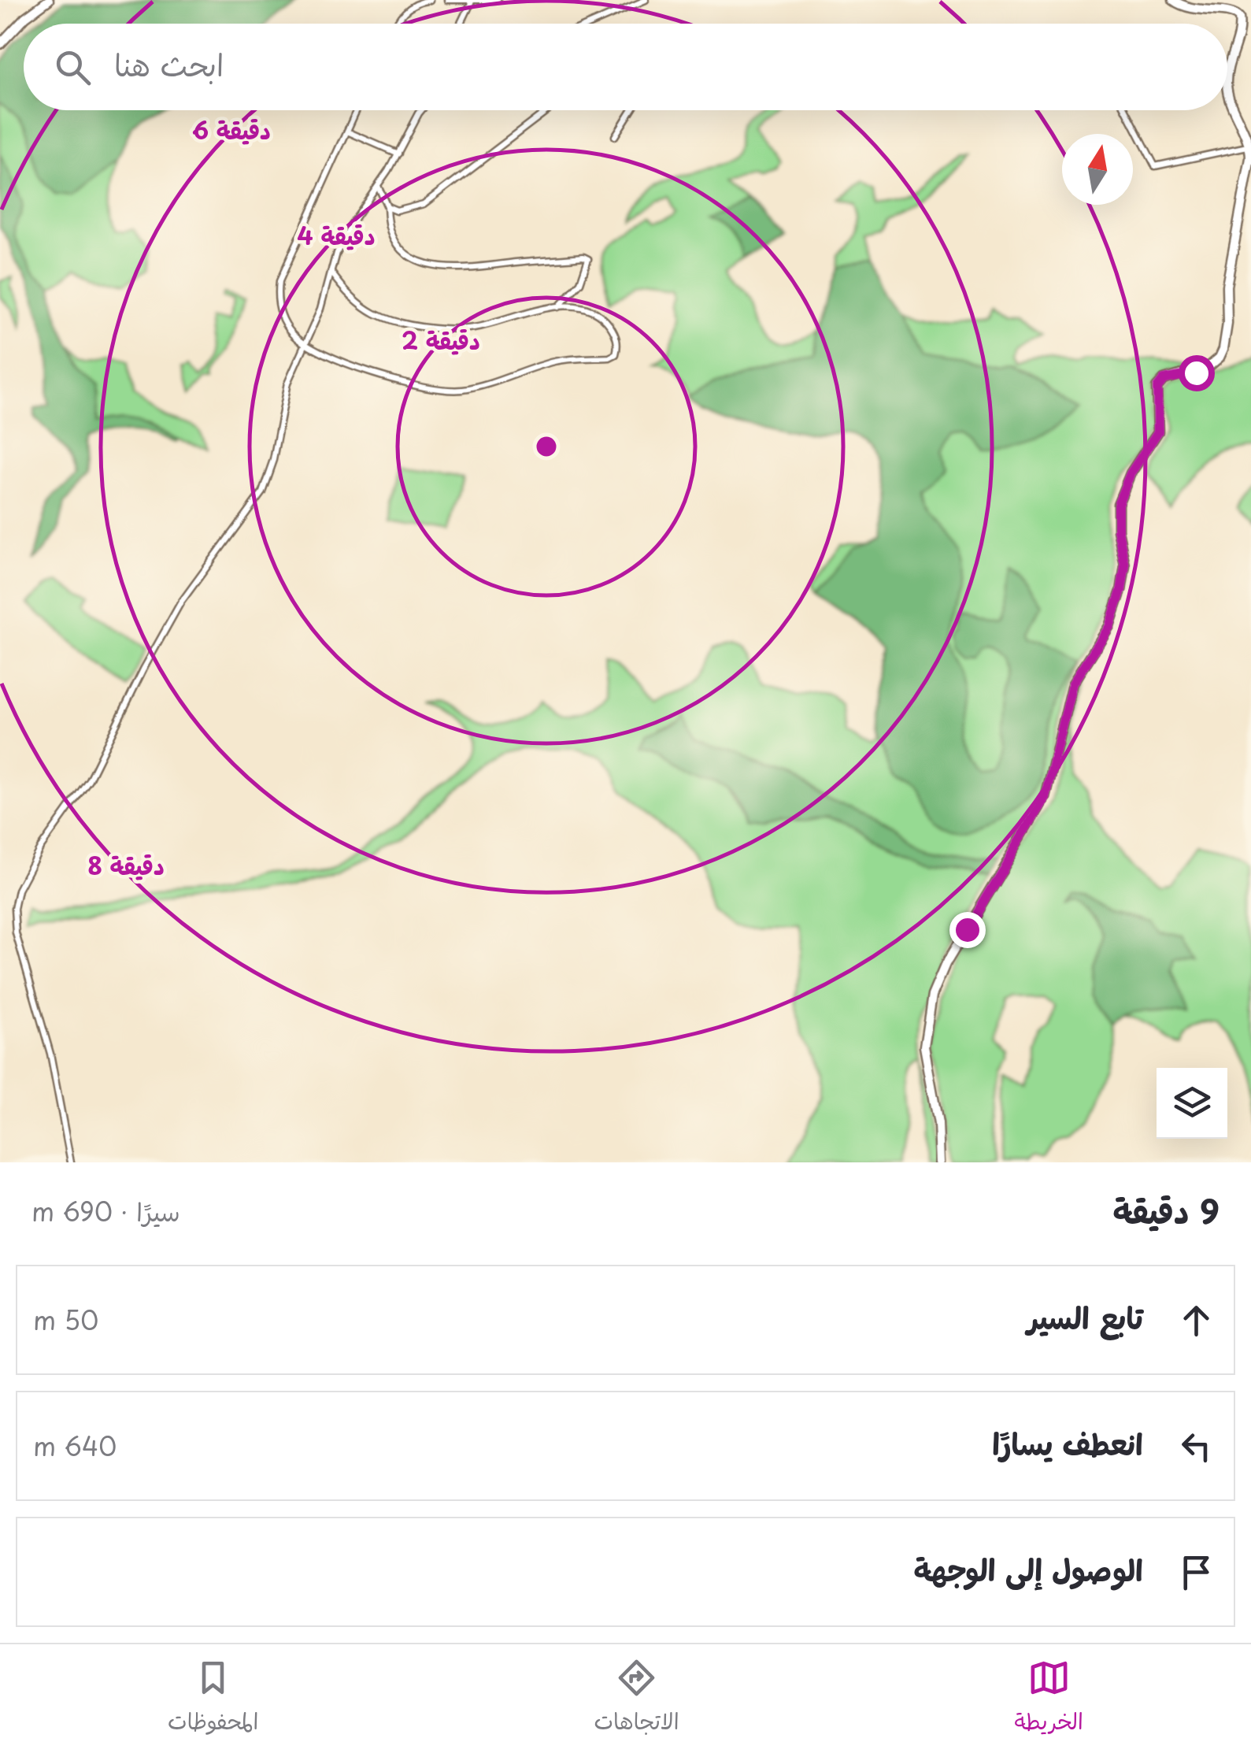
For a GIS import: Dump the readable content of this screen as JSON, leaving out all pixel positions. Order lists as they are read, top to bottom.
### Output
{
  "north": "top",
  "page": {
    "search": "ابحث هنا",
    "heading": ["9 دقيقة", "سيرًا · 690 m"],
    "list": [
      ["تابع السير", "50 m"],
      ["انعطف يسارًا", "640 m"],
      "الوصول إلى الوجهة"
    ],
    "nav": ["الخريطة", "الاتجاهات", "المحفوظات"]
  },
  "rings": [
    "6 دقيقة",
    "4 دقيقة",
    "2 دقيقة",
    "8 دقيقة"
  ]
}
